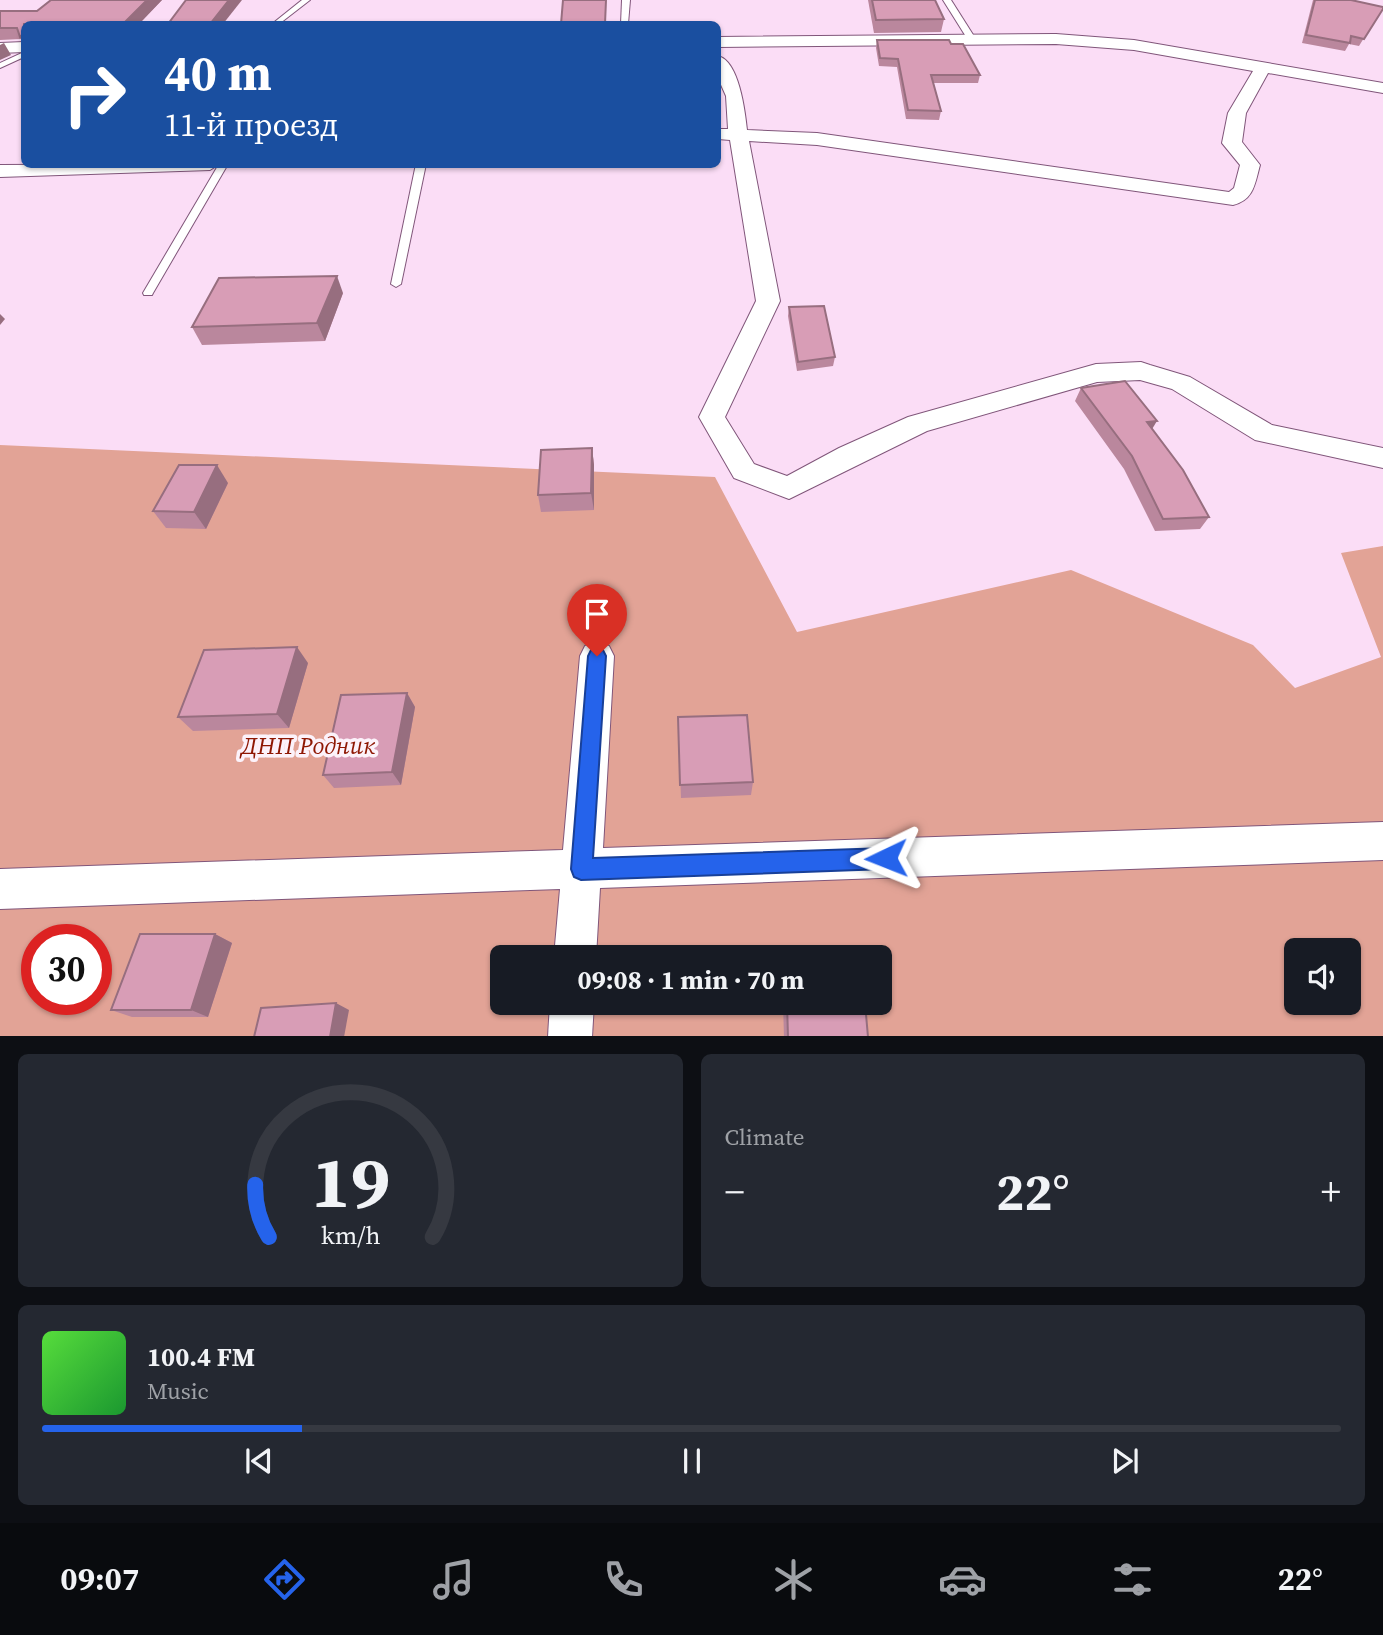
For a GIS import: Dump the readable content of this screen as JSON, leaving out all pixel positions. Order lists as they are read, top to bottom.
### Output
{
  "parks": ["ДНП Родник"],
  "page": {
    "turn": ["40 m", "11-й проезд"],
    "limit": "30",
    "trip": "09:08 · 1 min · 70 m",
    "tile": "Climate",
    "heat": ["−", "22°", "+"],
    "song": ["100.4 FM", "Music"],
    "tabs": ["09:07", "22°"],
    "gauge": ["19", "km/h"]
  }
}
